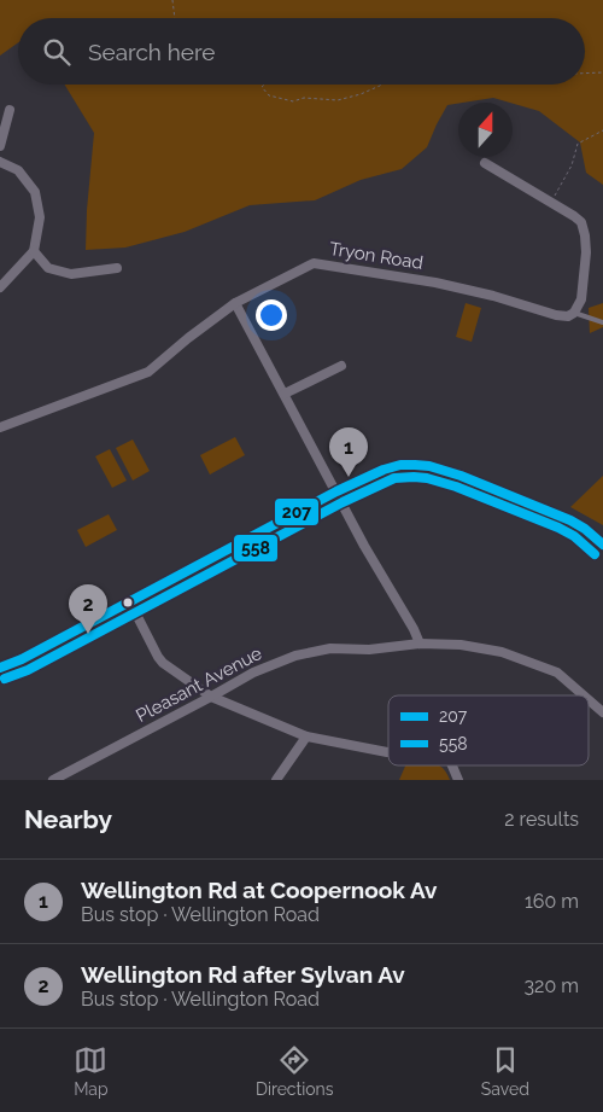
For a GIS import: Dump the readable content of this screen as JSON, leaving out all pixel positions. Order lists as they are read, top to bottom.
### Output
{
  "streets": {
    "street": ["Tryon Road", "Pleasant Avenue"]
  },
  "lines": ["transit line 207", "transit line 558"],
  "legend": ["207", "558"],
  "north": "top",
  "page": {
    "search": "Search here",
    "pins": ["1", "2"],
    "heading": ["Nearby", "2 results"],
    "list": [
      {
        "mark": "1",
        "name": "Wellington Rd at Coopernook Av",
        "note": "Bus stop · Wellington Road",
        "value": "160 m"
      },
      {
        "mark": "2",
        "name": "Wellington Rd after Sylvan Av",
        "note": "Bus stop · Wellington Road",
        "value": "320 m"
      }
    ],
    "nav": ["Map", "Directions", "Saved"]
  }
}
